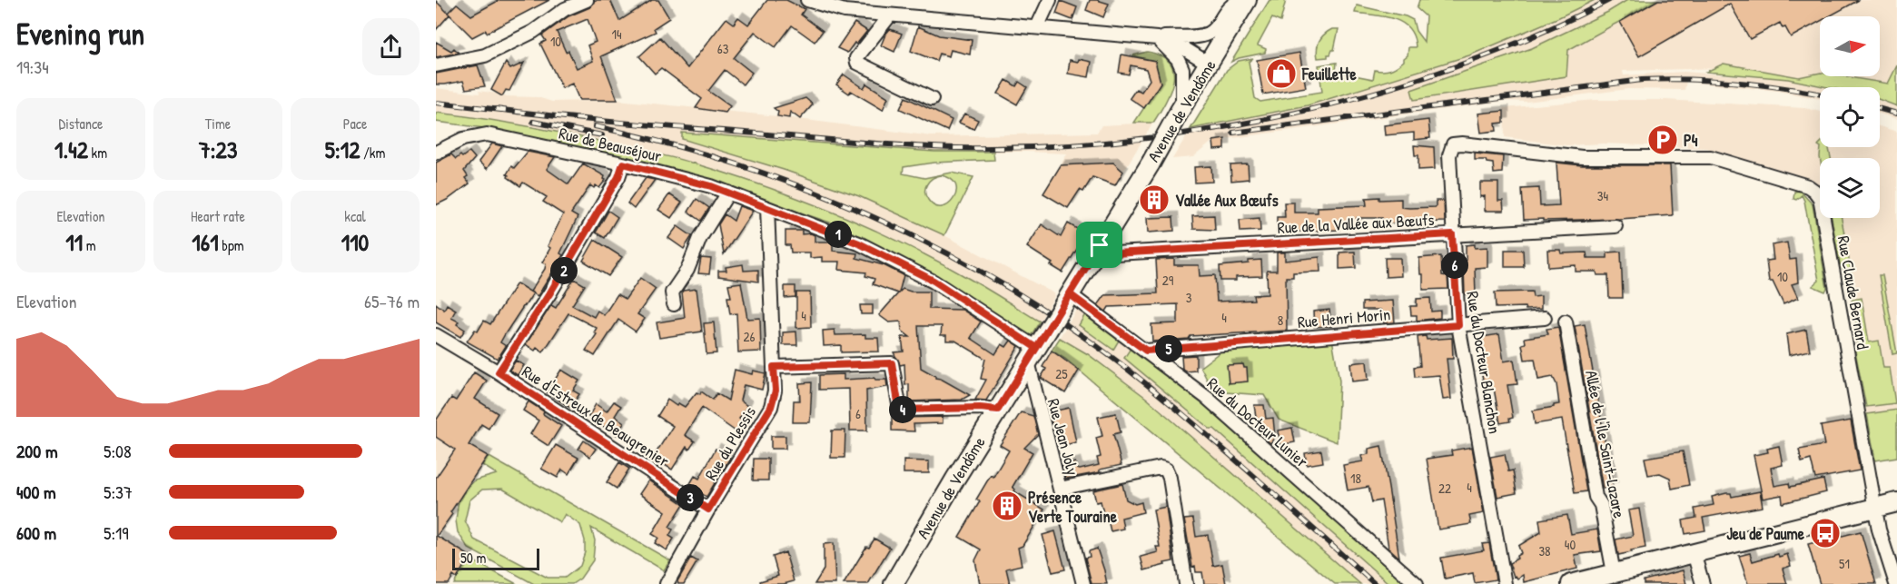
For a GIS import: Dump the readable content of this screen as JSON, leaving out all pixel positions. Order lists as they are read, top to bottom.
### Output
{
  "streets": {
    "main road": ["Avenue de Vendôme"],
    "street": [
      "Rue de Beauséjour",
      "Rue de la Vallée aux Bœufs",
      "Rue Claude Bernard",
      "Rue Henri Morin",
      "Rue du Docteur Blanchon",
      "Rue d'Estreux de Beaugrenier",
      "Rue du Docteur Lunier",
      "Rue Jean Joly",
      "Rue du Plessis",
      "Allée de l'Île Saint-Lazare"
    ]
  },
  "crossings": [
    ["Avenue de Vendôme", "Rue de Beauséjour"],
    ["Avenue de Vendôme", "Rue de la Vallée aux Bœufs"],
    ["Avenue de Vendôme", "Rue du Docteur Lunier"],
    ["Avenue de Vendôme", "Rue Jean Joly"],
    ["Rue de Beauséjour", "Rue Jean Joly"],
    ["Rue de Beauséjour", "Rue du Plessis"],
    ["Rue de la Vallée aux Bœufs", "Rue du Docteur Blanchon"],
    ["Rue Claude Bernard", "Rue du Docteur Blanchon"],
    ["Rue Henri Morin", "Rue du Docteur Blanchon"],
    ["Rue Henri Morin", "Rue du Docteur Lunier"],
    ["Rue d'Estreux de Beaugrenier", "Rue du Plessis"]
  ],
  "places": {
    "shop": ["Feuillette"],
    "parking": ["P4"],
    "building": ["Vallée Aux Bœufs", "Présence Verte Touraine"],
    "bus stop": ["Jeu de Paume"]
  },
  "house_numbers": [
    "14",
    "10",
    "63",
    "34",
    "10",
    "29",
    "3",
    "4",
    "4",
    "8",
    "26",
    "25",
    "6",
    "18",
    "4",
    "22",
    "40",
    "38",
    "51"
  ],
  "scale_bar": "50 m",
  "north": "right",
  "page": {
    "heading": ["Evening run", "19:34"],
    "stats": [
      ["Distance", "1.42 km"],
      ["Time", "7:23"],
      ["Pace", "5:12 /km"],
      ["Elevation", "11 m"],
      ["Heart rate", "161 bpm"],
      ["kcal", "110"]
    ],
    "pins": [
      "1",
      "6",
      "2",
      "5",
      "4",
      "3"
    ],
    "chart": ["Elevation", "65–76 m"],
    "list": [
      {
        "name": "200 m",
        "note": "5:08"
      },
      {
        "name": "400 m",
        "note": "5:37"
      },
      {
        "name": "600 m",
        "note": "5:19"
      }
    ],
    "scale": "50 m"
  }
}
